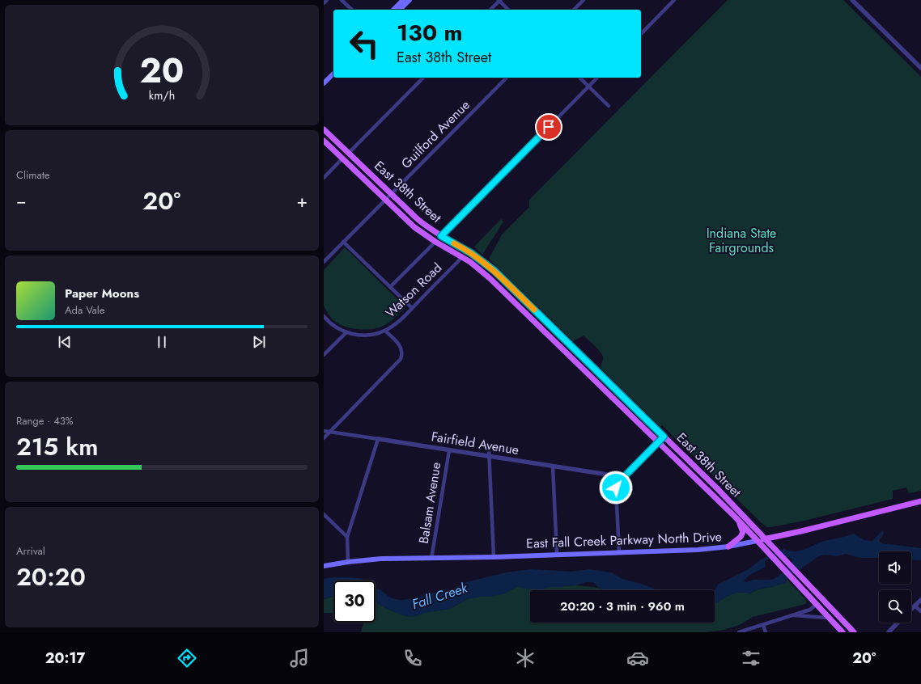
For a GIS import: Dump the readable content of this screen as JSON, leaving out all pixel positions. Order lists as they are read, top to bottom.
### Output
{
  "streets": {
    "main road": ["East 38th Street", "East Fall Creek Parkway North Drive"],
    "street": [
      "Guilford Avenue",
      "Watson Road",
      "Fairfield Avenue",
      "Balsam Avenue"
    ]
  },
  "crossings": [
    ["Guilford Avenue", "East 38th Street"],
    ["East 38th Street", "Watson Road"],
    ["East 38th Street", "East Fall Creek Parkway North Drive"],
    ["Fairfield Avenue", "Balsam Avenue"],
    ["Balsam Avenue", "East Fall Creek Parkway North Drive"]
  ],
  "water": ["Fall Creek"],
  "parks": ["Indiana State Fairgrounds"],
  "page": {
    "turn": ["130 m", "East 38th Street"],
    "tile": [
      "Climate",
      ["Range · 43%", "215 km"],
      ["Arrival", "20:20"]
    ],
    "heat": ["−", "20°", "+"],
    "song": ["Paper Moons", "Ada Vale"],
    "limit": "30",
    "trip": "20:20 · 3 min · 960 m",
    "tabs": ["20:17", "20°"],
    "gauge": ["20", "km/h"]
  }
}
